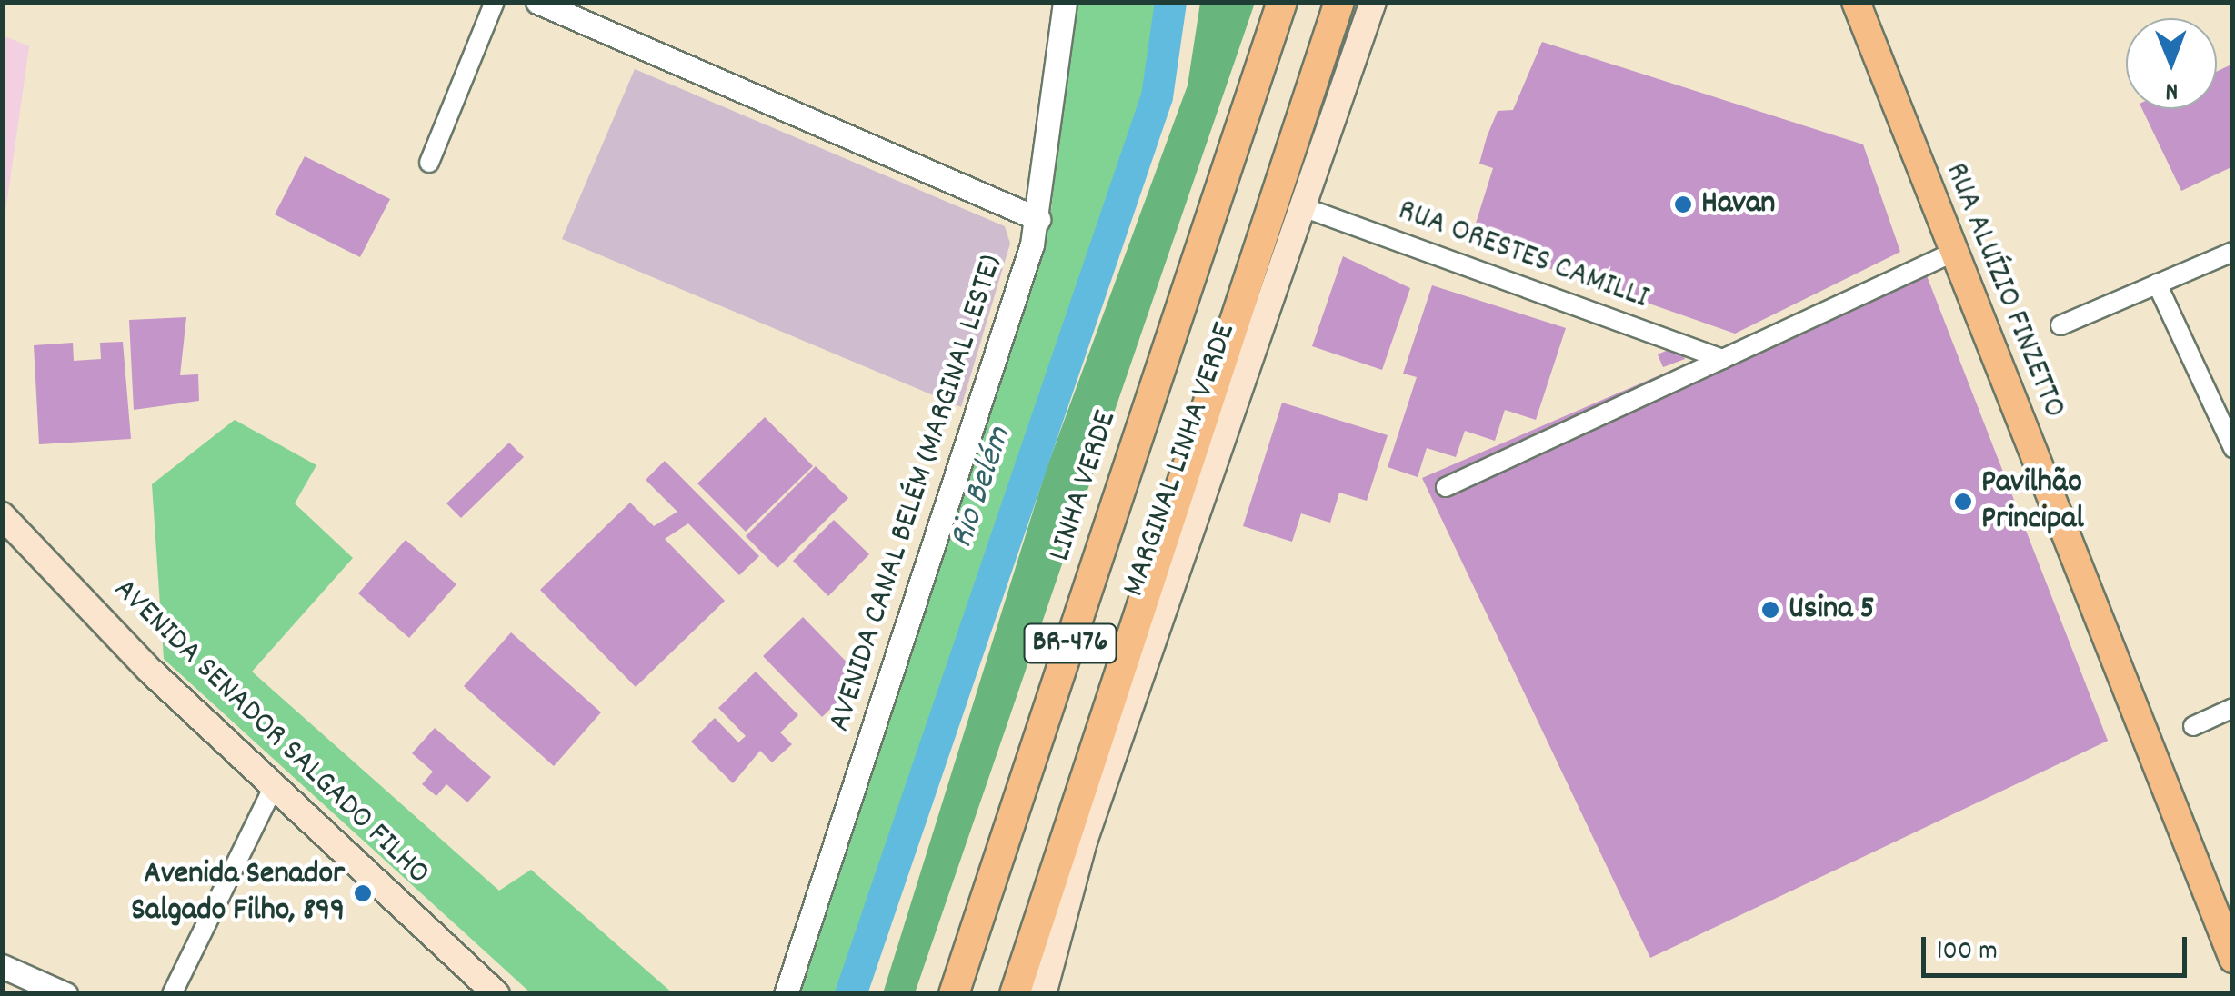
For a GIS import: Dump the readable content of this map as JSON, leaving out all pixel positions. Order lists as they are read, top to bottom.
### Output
{
  "streets": {
    "highway": ["LINHA VERDE", "BR-476"],
    "main road": ["RUA ALUÍZIO FINZETTO", "MARGINAL LINHA VERDE", "AVENIDA SENADOR SALGADO FILHO"],
    "street": ["RUA ORESTES CAMILLI", "AVENIDA CANAL BELÉM (MARGINAL LESTE)"]
  },
  "crossings": [
    ["RUA ORESTES CAMILLI", "MARGINAL LINHA VERDE"]
  ],
  "water": ["Rio Belém"],
  "places": [
    "Havan",
    "Pavilhão Principal",
    "Usina 5",
    "Avenida Senador Salgado Filho, 899"
  ],
  "scale_bar": "100 m",
  "north": "bottom"
}
